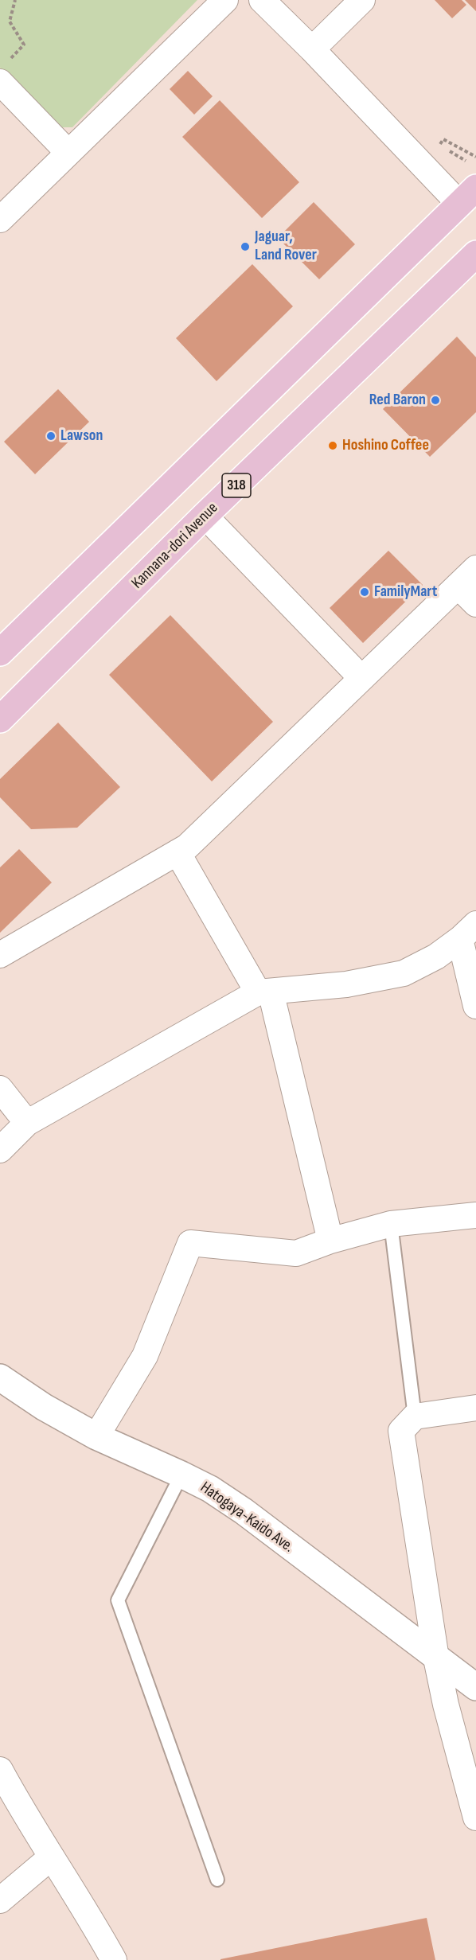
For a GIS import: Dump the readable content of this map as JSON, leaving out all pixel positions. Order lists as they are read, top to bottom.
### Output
{
  "streets": {
    "main road": ["318", "Kannana-dori Avenue", "Hatogaya-Kaido Ave."]
  },
  "places": [
    "Jaguar, Land Rover",
    "Red Baron",
    "Lawson",
    "Hoshino Coffee",
    "FamilyMart"
  ]
}
